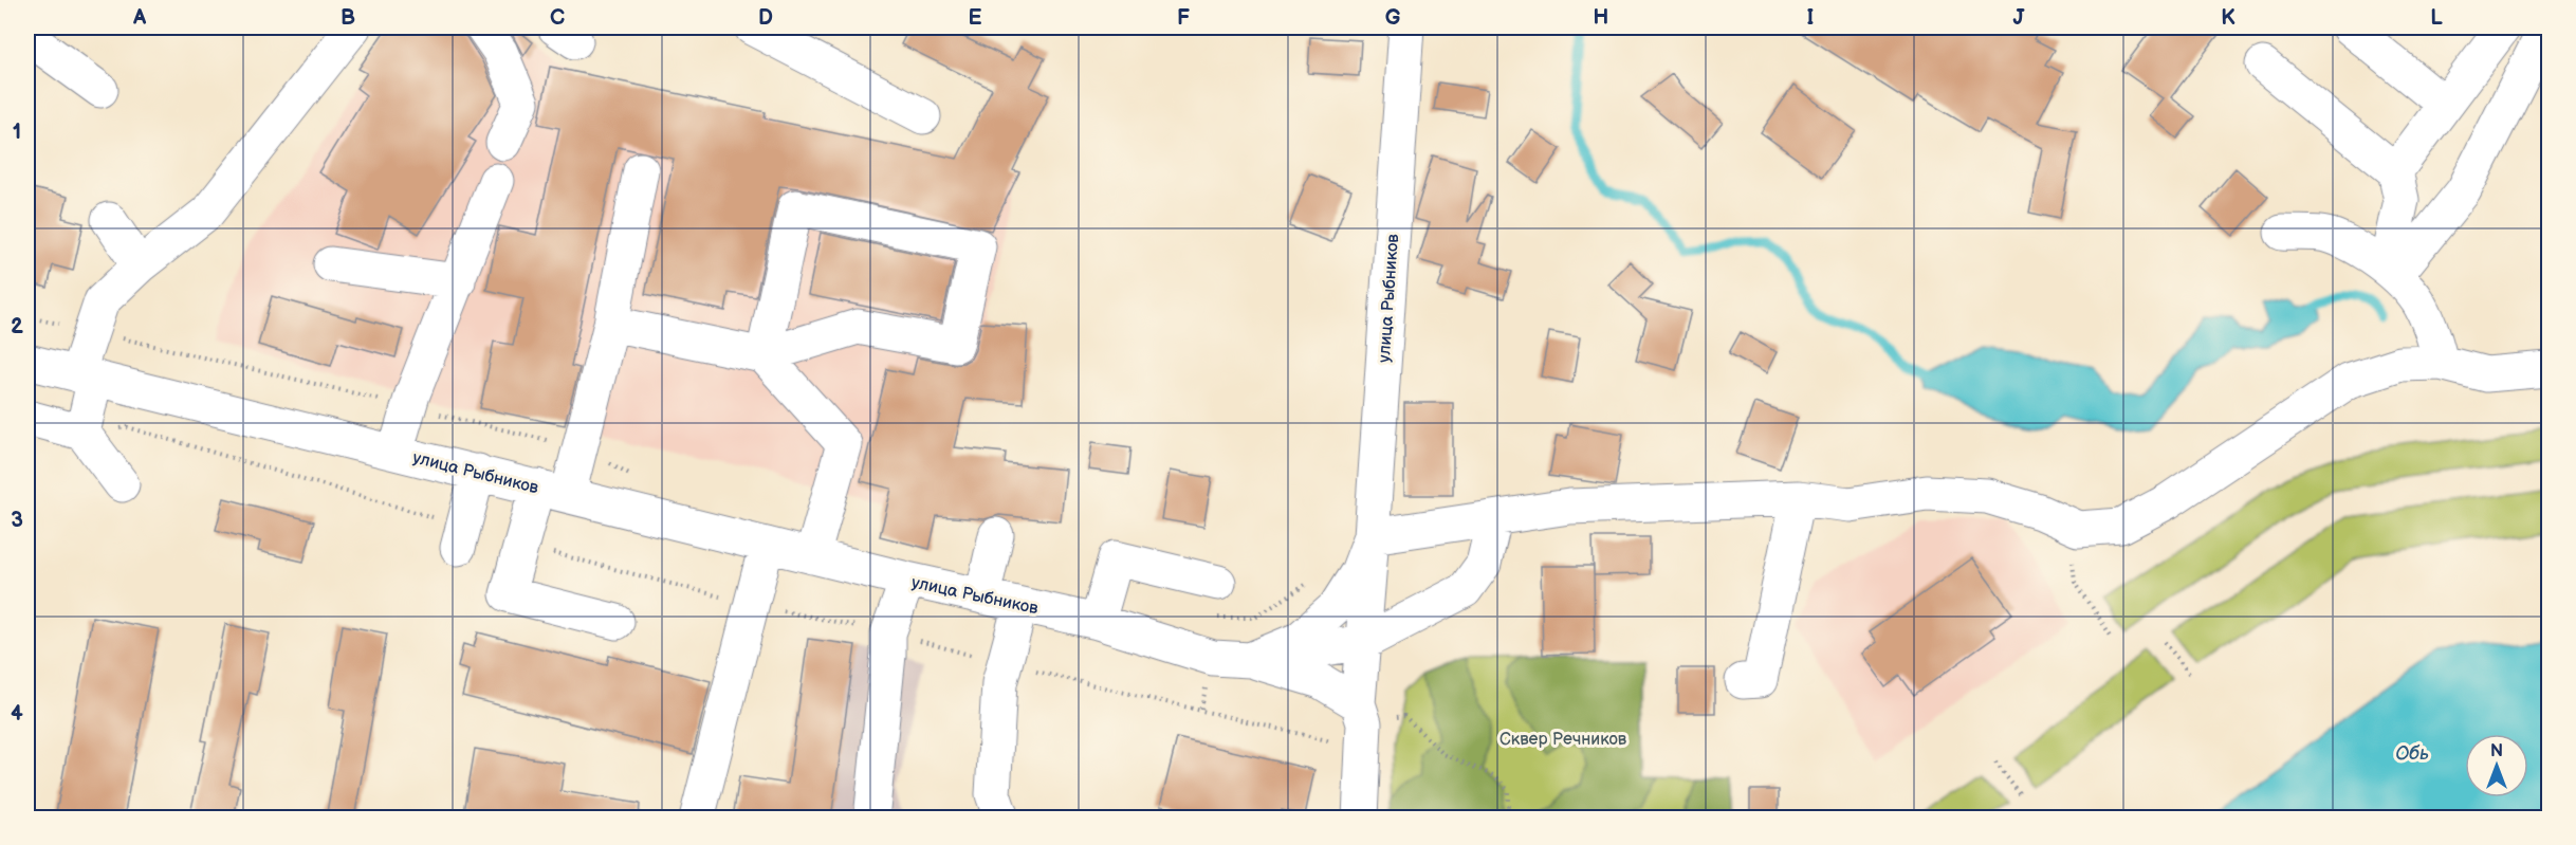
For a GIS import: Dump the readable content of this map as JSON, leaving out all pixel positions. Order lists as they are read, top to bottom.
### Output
{
  "streets": {
    "street": ["улица Рыбников"]
  },
  "water": ["Обь"],
  "parks": ["Сквер Речников"],
  "north": "top",
  "grid": {
    "columns": [
      "A",
      "B",
      "C",
      "D",
      "E",
      "F",
      "G",
      "H",
      "I",
      "J",
      "K",
      "L"
    ],
    "rows": [
      "1",
      "2",
      "3",
      "4"
    ]
  }
}
